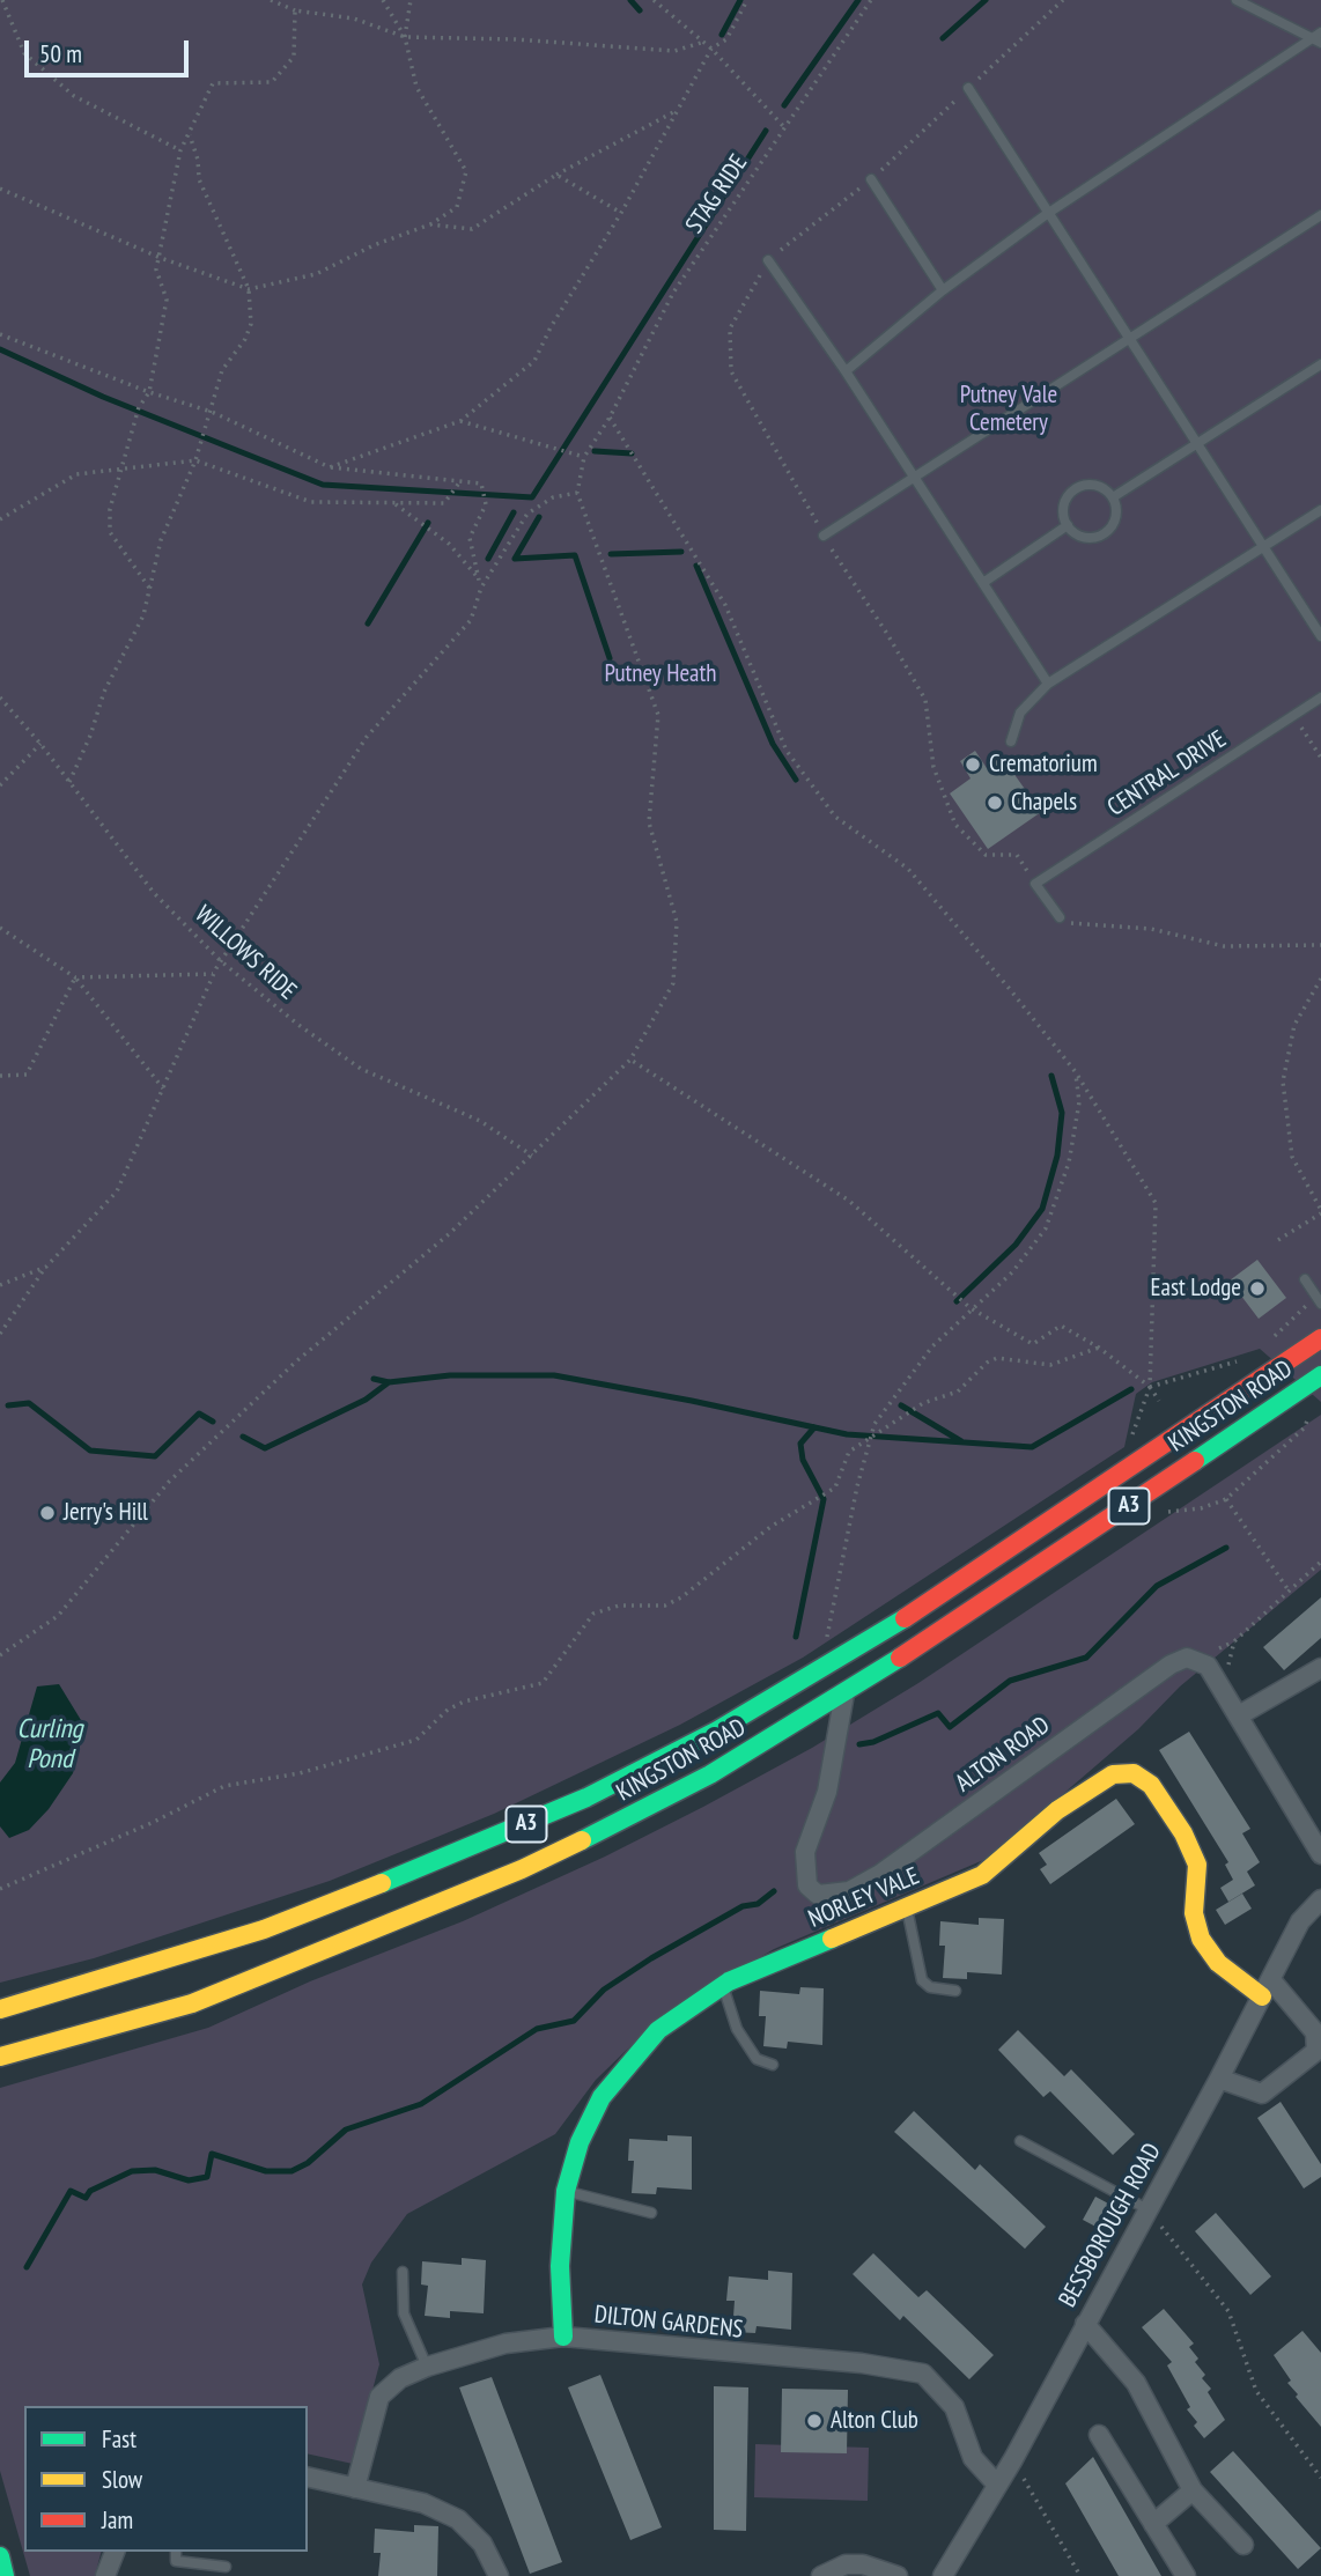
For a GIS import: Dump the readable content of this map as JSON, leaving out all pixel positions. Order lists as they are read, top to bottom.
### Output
{
  "streets": {
    "main road": ["KINGSTON ROAD", "A3", "NORLEY VALE"],
    "street": ["ALTON ROAD", "BESSBOROUGH ROAD", "DILTON GARDENS"],
    "lane": ["CENTRAL DRIVE"],
    "path": ["STAG RIDE", "WILLOWS RIDE"]
  },
  "crossings": [
    ["KINGSTON ROAD", "ALTON ROAD"],
    ["NORLEY VALE", "BESSBOROUGH ROAD"],
    ["NORLEY VALE", "DILTON GARDENS"],
    ["BESSBOROUGH ROAD", "DILTON GARDENS"]
  ],
  "water": ["Curling Pond"],
  "parks": ["Putney Vale Cemetery", "Putney Heath"],
  "places": [
    "Crematorium",
    "Chapels",
    "East Lodge",
    "Jerry's Hill",
    "Alton Club"
  ],
  "legend": ["Fast", "Slow", "Jam"],
  "scale_bar": "50 m"
}
